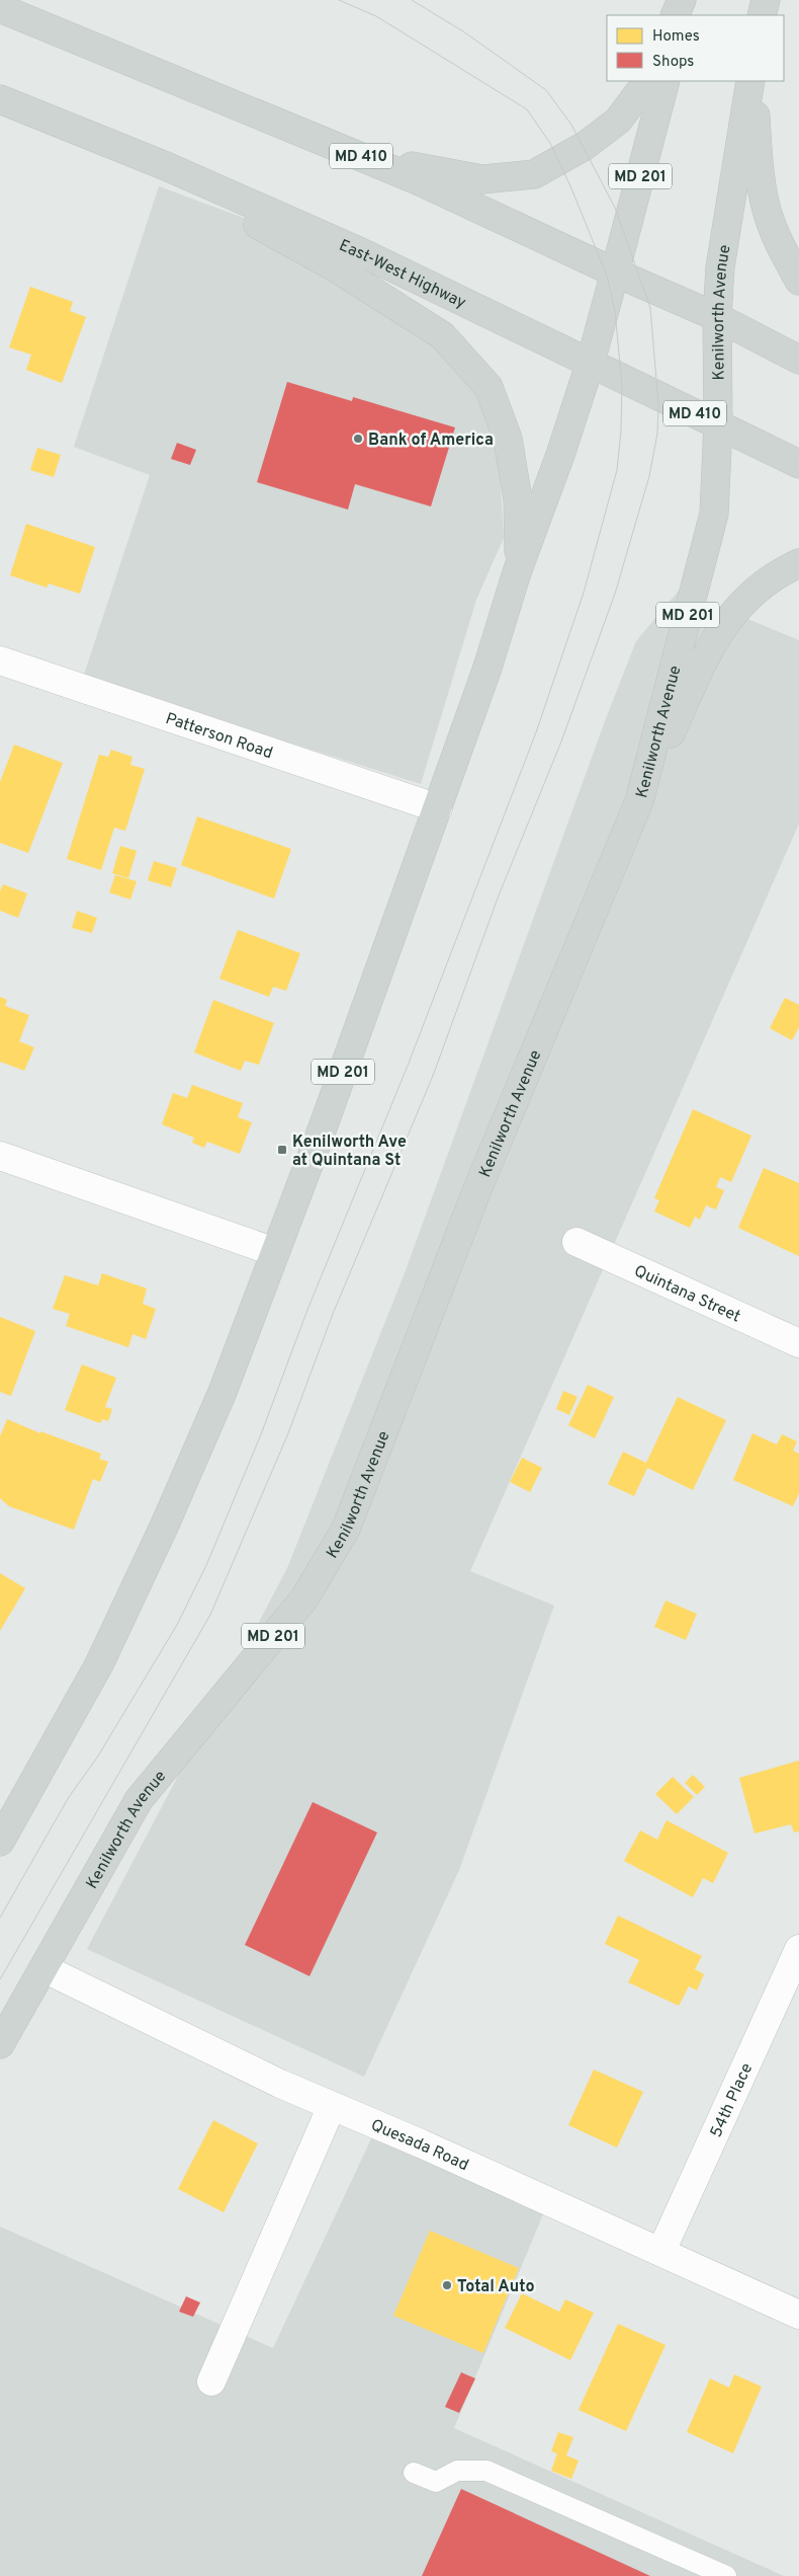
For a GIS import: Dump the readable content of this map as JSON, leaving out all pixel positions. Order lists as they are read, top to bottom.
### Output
{
  "streets": {
    "main road": [
      "MD 410",
      "MD 201",
      "East-West Highway",
      "Kenilworth Avenue"
    ],
    "street": [
      "Patterson Road",
      "Quintana Street",
      "54th Place",
      "Quesada Road"
    ]
  },
  "crossings": [
    ["MD 410", "MD 201"],
    ["MD 410", "Kenilworth Avenue"],
    ["MD 201", "East-West Highway"],
    ["MD 201", "Patterson Road"],
    ["East-West Highway", "Kenilworth Avenue"],
    ["Kenilworth Avenue", "Quesada Road"],
    ["54th Place", "Quesada Road"]
  ],
  "places": {
    "other": ["Bank of America", "Total Auto"],
    "transit": ["Kenilworth Ave at Quintana St"]
  },
  "legend": ["Homes", "Shops"]
}
